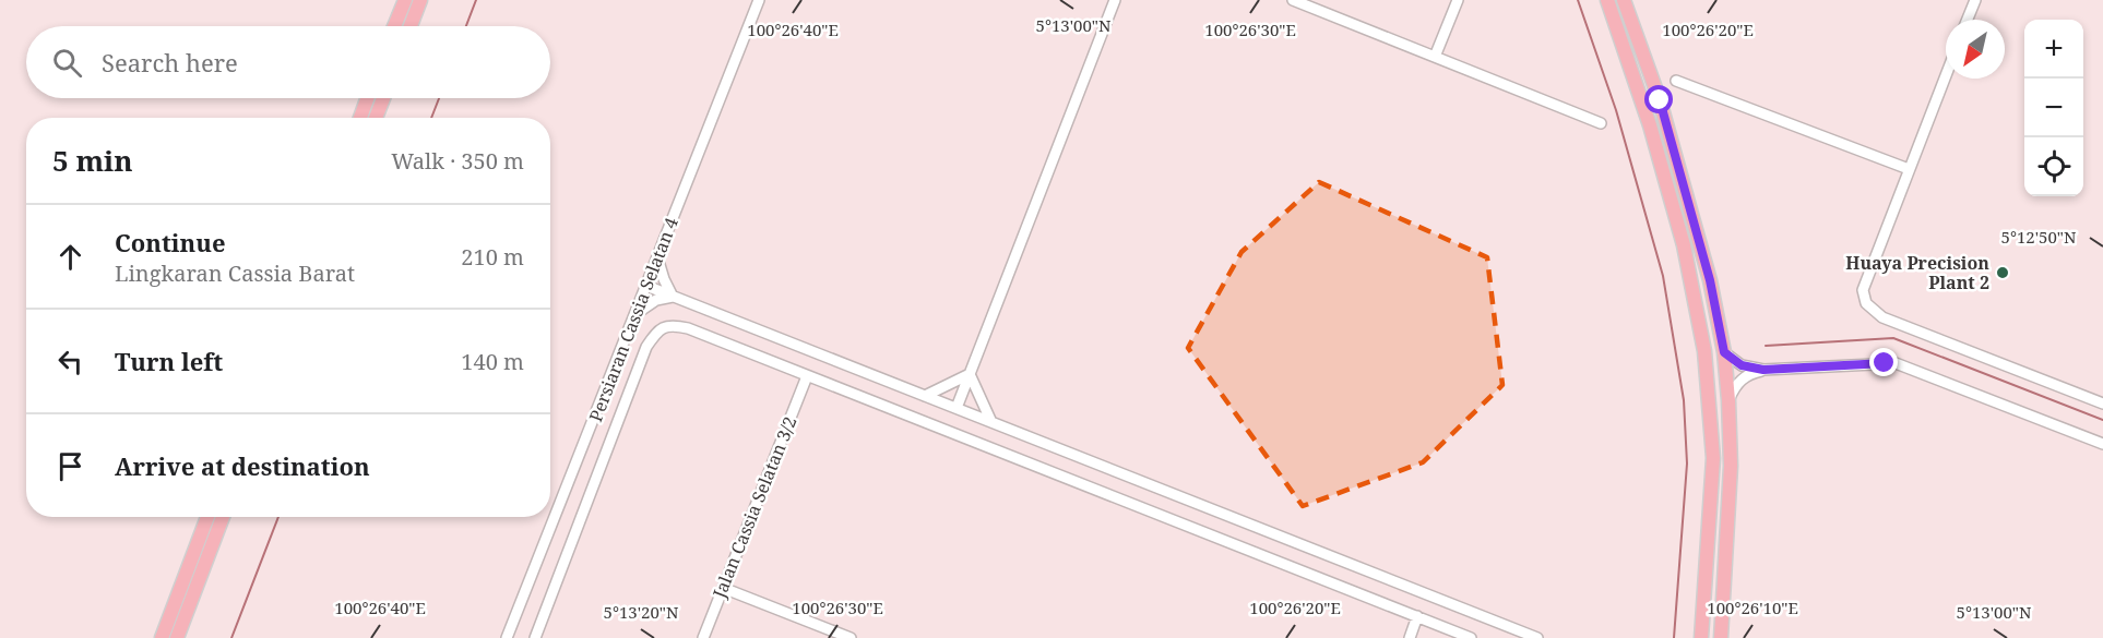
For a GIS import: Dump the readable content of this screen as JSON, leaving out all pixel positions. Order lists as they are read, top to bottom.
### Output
{
  "streets": {
    "street": ["Persiaran Cassia Selatan 4", "Jalan Cassia Selatan 3/2"]
  },
  "places": ["Huaya Precision Plant 2"],
  "north": "bottom left",
  "page": {
    "map_buttons": ["+", "−"],
    "search": "Search here",
    "heading": ["5 min", "Walk · 350 m"],
    "list": [
      ["Continue", "Lingkaran Cassia Barat", "210 m"],
      ["Turn left", "140 m"],
      "Arrive at destination"
    ]
  },
  "coordinates": [
    "5°13'00\"N",
    "100°26'40\"E",
    "100°26'30\"E",
    "100°26'20\"E",
    "5°12'50\"N",
    "100°26'10\"E",
    "5°13'20\"N"
  ]
}
